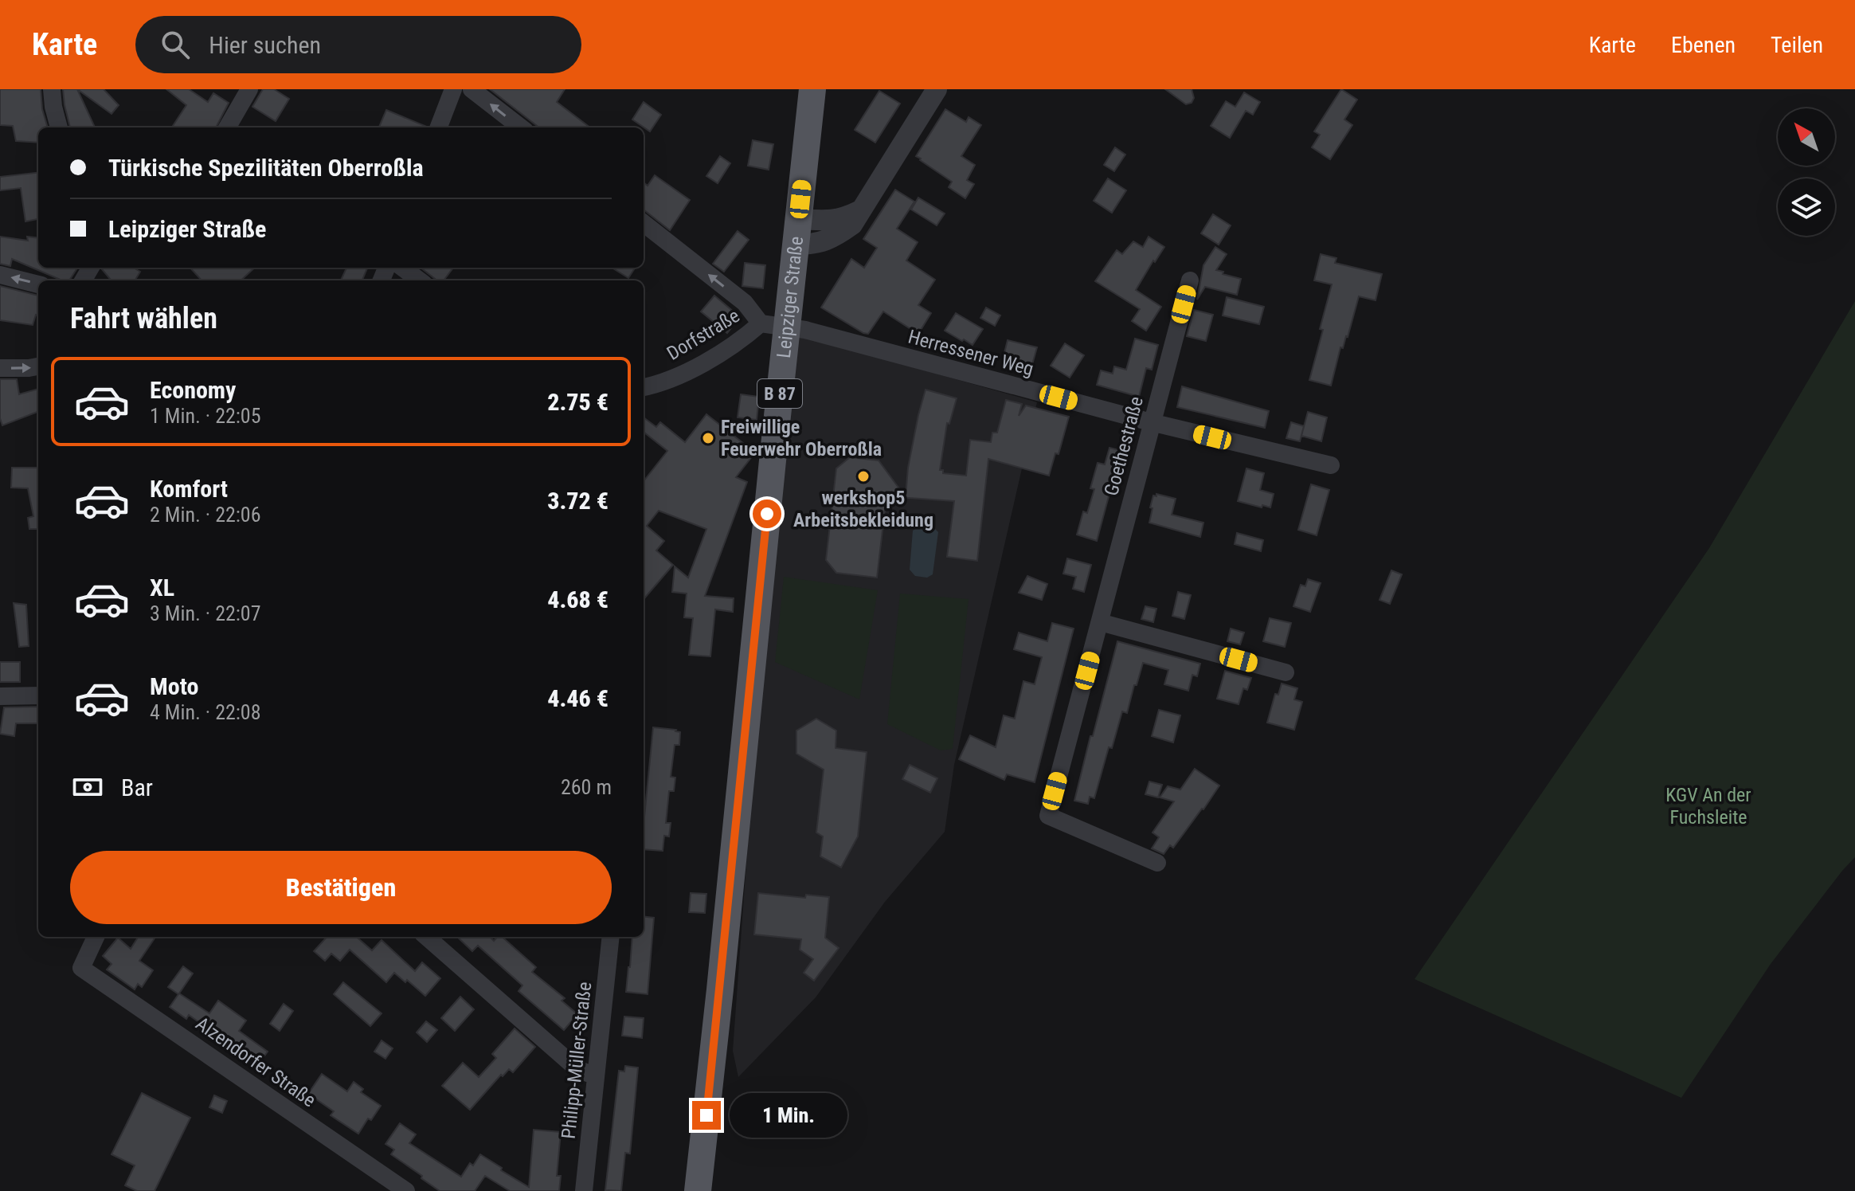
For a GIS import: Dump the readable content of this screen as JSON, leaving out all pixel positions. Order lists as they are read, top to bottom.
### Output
{
  "streets": {
    "main road": ["Leipziger Straße", "B 87"],
    "street": [
      "Dorfstraße",
      "Herressener Weg",
      "Goethestraße",
      "Philipp-Müller-Straße",
      "Alzendorfer Straße"
    ]
  },
  "crossings": [
    ["Leipziger Straße", "Dorfstraße"],
    ["Leipziger Straße", "Herressener Weg"],
    ["Dorfstraße", "Herressener Weg"],
    ["Herressener Weg", "Goethestraße"]
  ],
  "parks": ["KGV An der Fuchsleite"],
  "places": ["Freiwillige Feuerwehr Oberroßla", "werkshop5 Arbeitsbekleidung"],
  "north": "top left",
  "page": {
    "header": "Karte",
    "search": "Hier suchen",
    "nav": ["Karte", "Ebenen", "Teilen"],
    "banner": ["Türkische Spezilitäten Oberroßla", "Leipziger Straße"],
    "heading": "Fahrt wählen",
    "list": [
      {
        "name": "Economy",
        "note": "1 Min. · 22:05",
        "value": "2.75 €"
      },
      {
        "name": "Komfort",
        "note": "2 Min. · 22:06",
        "value": "3.72 €"
      },
      {
        "name": "XL",
        "note": "3 Min. · 22:07",
        "value": "4.68 €"
      },
      {
        "name": "Moto",
        "note": "4 Min. · 22:08",
        "value": "4.46 €"
      }
    ],
    "pay": ["Bar", "260 m"],
    "buttons": "Bestätigen",
    "bubble": "1 Min."
  }
}
